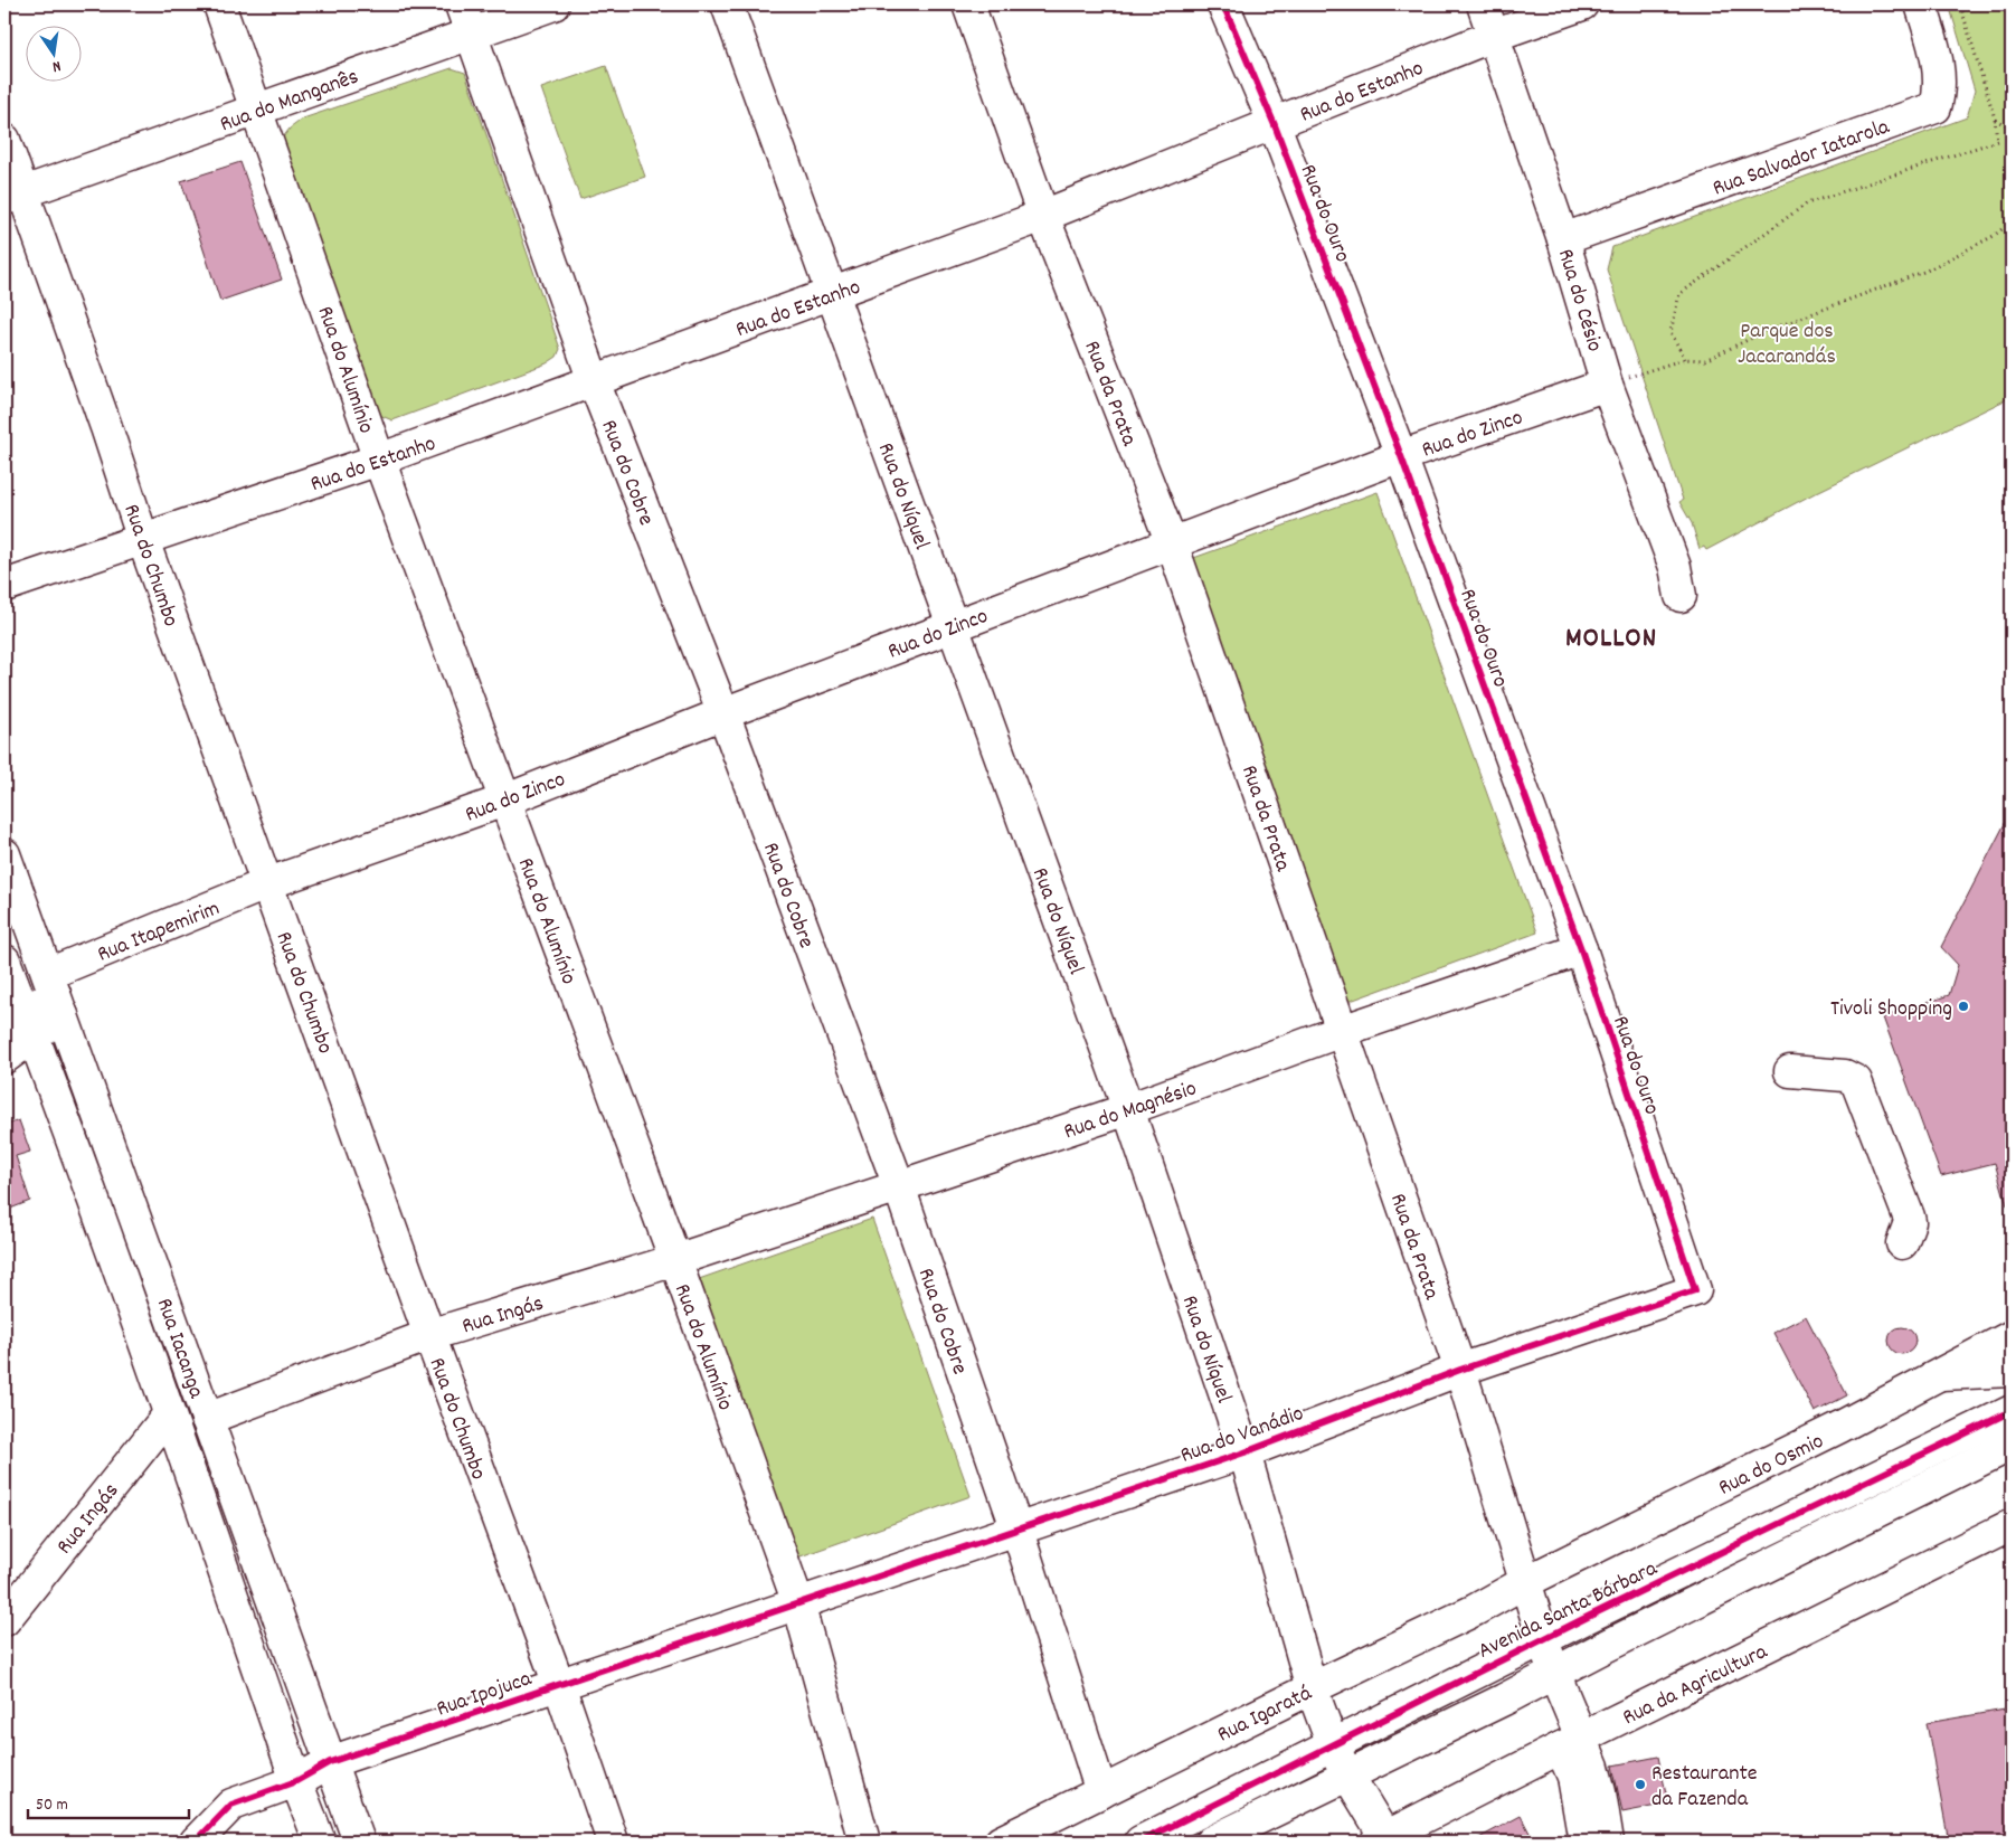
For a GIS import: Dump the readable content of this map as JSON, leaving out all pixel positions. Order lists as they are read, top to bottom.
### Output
{
  "streets": {
    "street": [
      "Rua do Estanho",
      "Rua do Manganês",
      "Rua Salvador Iatarola",
      "Rua do Ouro",
      "Rua do Césio",
      "Rua do Alumínio",
      "Rua da Prata",
      "Rua do Zinco",
      "Rua do Cobre",
      "Rua do Níquel",
      "Rua do Chumbo",
      "Rua Itapemirim",
      "Rua do Magnésio",
      "Rua Ingás",
      "Rua Iacanga",
      "Rua do Vanádio",
      "Rua do Osmio",
      "Avenida Santa Bárbara",
      "Rua da Agricultura",
      "Rua Ipojuca",
      "Rua Igaratá"
    ]
  },
  "crossings": [
    ["Rua do Estanho", "Rua do Ouro"],
    ["Rua do Estanho", "Rua do Césio"],
    ["Rua do Estanho", "Rua do Alumínio"],
    ["Rua do Estanho", "Rua da Prata"],
    ["Rua do Estanho", "Rua do Cobre"],
    ["Rua do Estanho", "Rua do Níquel"],
    ["Rua do Estanho", "Rua do Chumbo"],
    ["Rua do Manganês", "Rua do Alumínio"],
    ["Rua do Manganês", "Rua do Cobre"],
    ["Rua do Manganês", "Rua do Chumbo"],
    ["Rua Salvador Iatarola", "Rua do Césio"],
    ["Rua do Ouro", "Rua do Zinco"],
    ["Rua do Ouro", "Rua do Magnésio"],
    ["Rua do Ouro", "Rua do Vanádio"],
    ["Rua do Césio", "Rua do Zinco"],
    ["Rua do Alumínio", "Rua do Zinco"],
    ["Rua do Alumínio", "Rua do Magnésio"],
    ["Rua do Alumínio", "Rua Ingás"],
    ["Rua do Alumínio", "Rua do Vanádio"],
    ["Rua do Alumínio", "Rua Ipojuca"],
    ["Rua da Prata", "Rua do Zinco"],
    ["Rua da Prata", "Rua do Magnésio"],
    ["Rua da Prata", "Rua do Vanádio"],
    ["Rua da Prata", "Rua do Osmio"],
    ["Rua da Prata", "Avenida Santa Bárbara"],
    ["Rua da Prata", "Rua da Agricultura"],
    ["Rua da Prata", "Rua Igaratá"],
    ["Rua do Zinco", "Rua do Cobre"],
    ["Rua do Zinco", "Rua do Níquel"],
    ["Rua do Zinco", "Rua do Chumbo"],
    ["Rua do Zinco", "Rua Itapemirim"],
    ["Rua do Cobre", "Rua do Magnésio"],
    ["Rua do Cobre", "Rua do Vanádio"],
    ["Rua do Cobre", "Rua Igaratá"],
    ["Rua do Níquel", "Rua do Magnésio"],
    ["Rua do Níquel", "Rua do Vanádio"],
    ["Rua do Níquel", "Avenida Santa Bárbara"],
    ["Rua do Níquel", "Rua da Agricultura"],
    ["Rua do Níquel", "Rua Igaratá"],
    ["Rua do Chumbo", "Rua Itapemirim"],
    ["Rua do Chumbo", "Rua Ingás"],
    ["Rua do Chumbo", "Rua Ipojuca"],
    ["Rua Itapemirim", "Rua Iacanga"],
    ["Rua do Magnésio", "Rua Ingás"],
    ["Rua Ingás", "Rua Iacanga"],
    ["Rua Iacanga", "Rua Ipojuca"],
    ["Rua do Vanádio", "Rua Ipojuca"],
    ["Rua do Osmio", "Rua Igaratá"]
  ],
  "districts": ["MOLLON"],
  "parks": ["Parque dos Jacarandás"],
  "places": ["Tivoli Shopping", "Restaurante da Fazenda"],
  "scale_bar": "50 m",
  "north": "bottom"
}
